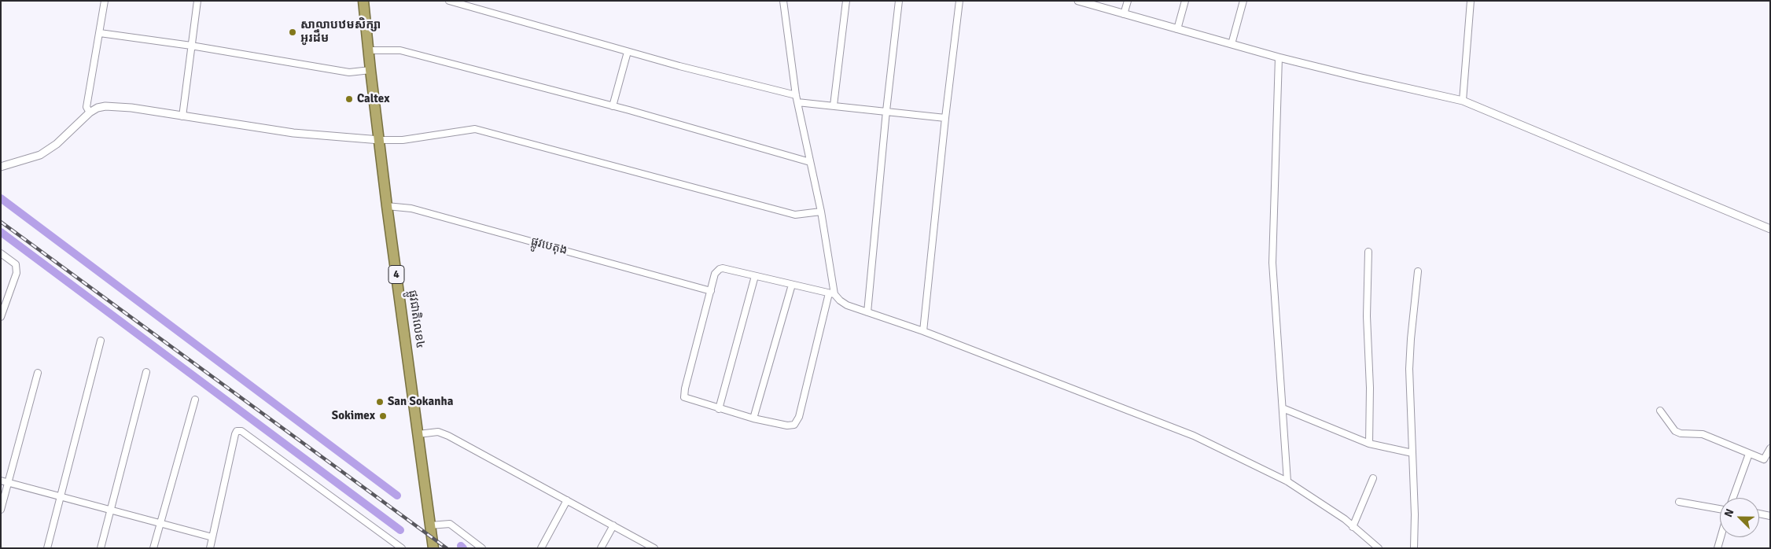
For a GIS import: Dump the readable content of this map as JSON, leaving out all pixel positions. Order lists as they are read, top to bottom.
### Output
{
  "streets": {
    "highway": ["4", "ផ្លូវជាតិលេខ៤"],
    "street": ["ផ្លូវបេតុង"]
  },
  "crossings": [
    ["ផ្លូវបេតុង", "ផ្លូវជាតិលេខ៤"]
  ],
  "places": [
    "សាលាបឋមសិក្សា អូរដឹម",
    "Caltex",
    "San Sokanha",
    "Sokimex"
  ],
  "north": "top left"
}
